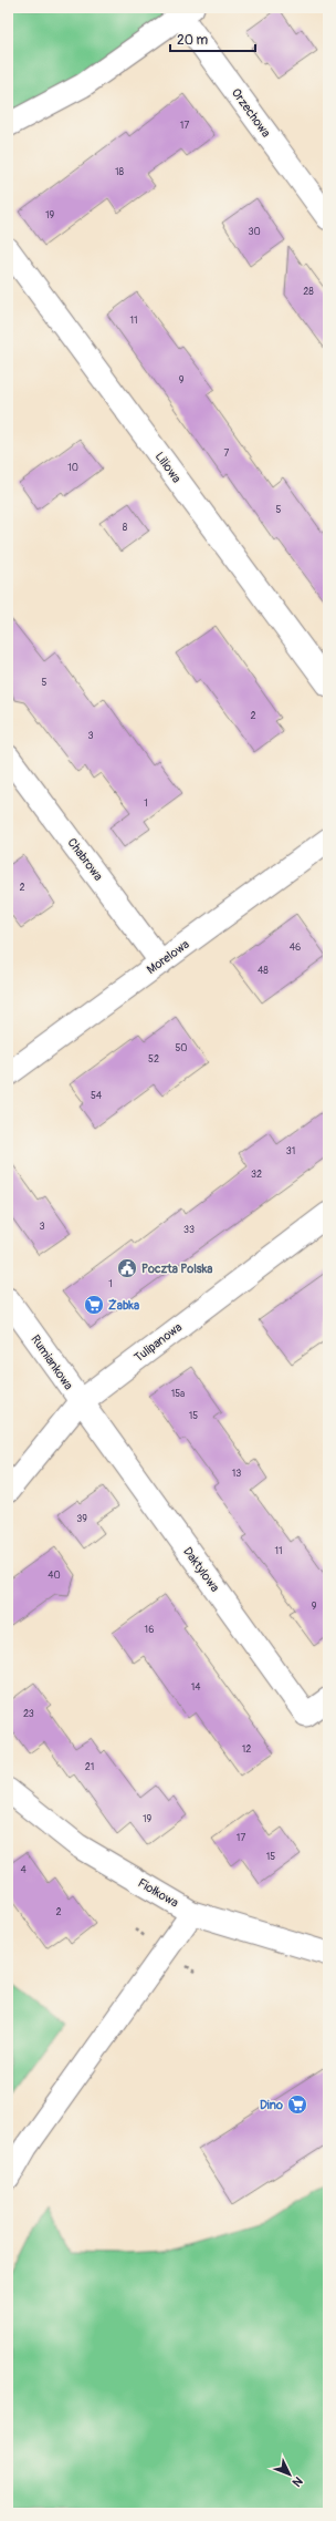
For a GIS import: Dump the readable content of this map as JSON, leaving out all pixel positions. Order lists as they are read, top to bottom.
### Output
{
  "streets": {
    "street": [
      "Orzechowa",
      "Liliowa",
      "Chabrowa",
      "Morelowa",
      "Tulipanowa",
      "Rumiankowa",
      "Daktylowa",
      "Fiołkowa"
    ]
  },
  "crossings": [
    ["Chabrowa", "Morelowa"],
    ["Tulipanowa", "Rumiankowa"],
    ["Tulipanowa", "Daktylowa"],
    ["Rumiankowa", "Daktylowa"]
  ],
  "places": {
    "public building": ["Poczta Polska"],
    "supermarket": ["Żabka", "Dino"]
  },
  "house_numbers": [
    "17",
    "18",
    "19",
    "30",
    "28",
    "11",
    "9",
    "7",
    "10",
    "5",
    "8",
    "5",
    "2",
    "3",
    "1",
    "2",
    "46",
    "48",
    "50",
    "52",
    "54",
    "31",
    "32",
    "3",
    "33",
    "1",
    "15a",
    "15",
    "13",
    "39",
    "11",
    "40",
    "9",
    "16",
    "14",
    "23",
    "12",
    "21",
    "19",
    "17",
    "15",
    "4",
    "2"
  ],
  "scale_bar": "20 m",
  "north": "bottom right"
}
